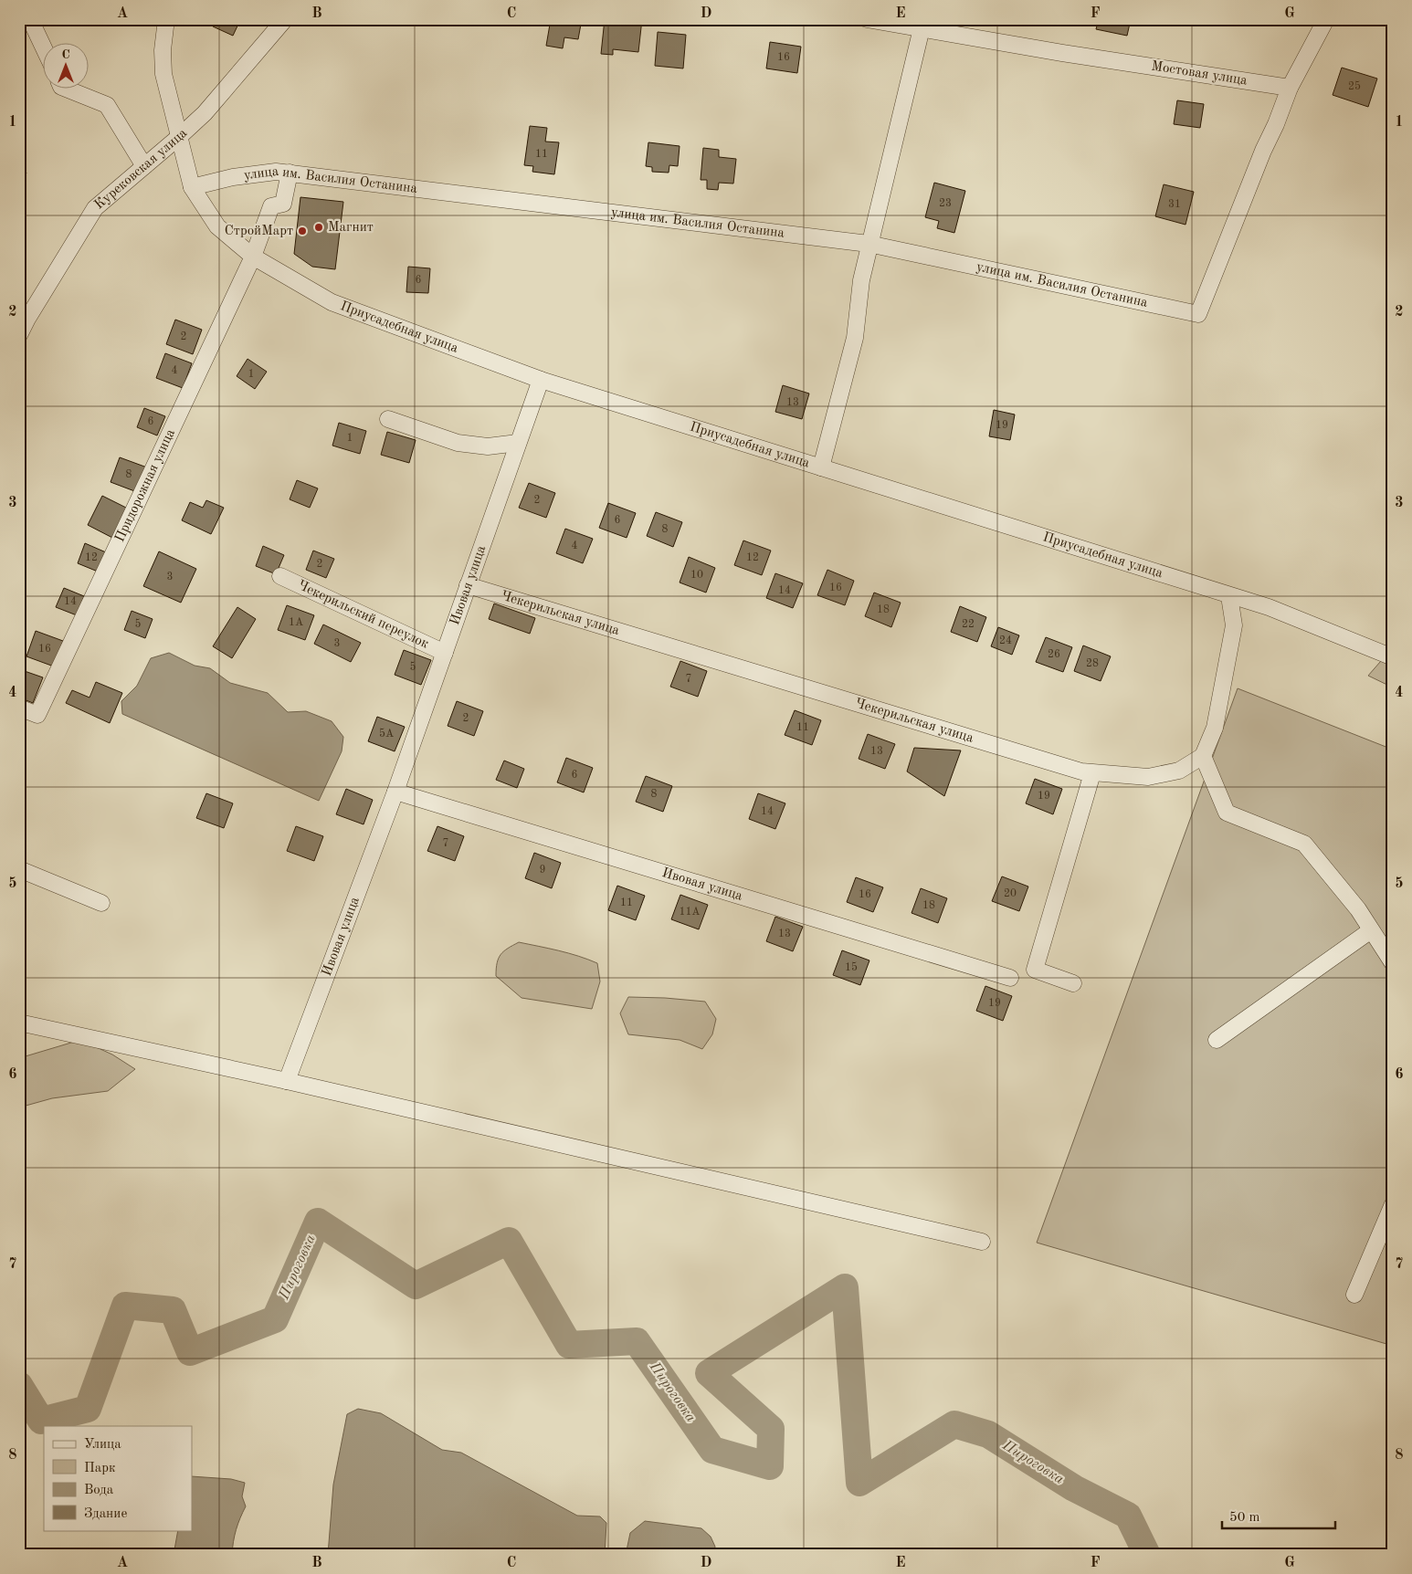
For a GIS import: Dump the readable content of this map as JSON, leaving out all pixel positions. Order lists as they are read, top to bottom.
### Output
{
  "streets": {
    "street": [
      "Мостовая улица",
      "Курековская улица",
      "улица им. Василия Останина",
      "Приусадебная улица",
      "Придорожная улица",
      "Ивовая улица",
      "Чекерильская улица",
      "Чекерильский переулок"
    ]
  },
  "crossings": [
    ["Мостовая улица", "улица им. Василия Останина"],
    ["Курековская улица", "Приусадебная улица"],
    ["улица им. Василия Останина", "Приусадебная улица"],
    ["улица им. Василия Останина", "Придорожная улица"],
    ["Приусадебная улица", "Придорожная улица"],
    ["Приусадебная улица", "Ивовая улица"],
    ["Ивовая улица", "Чекерильская улица"],
    ["Ивовая улица", "Чекерильский переулок"]
  ],
  "water": ["Пироговка"],
  "places": ["Магнит", "СтройМарт"],
  "house_numbers": [
    "16",
    "25",
    "11",
    "23",
    "31",
    "6",
    "2",
    "4",
    "1",
    "13",
    "6",
    "19",
    "1",
    "8",
    "2",
    "6",
    "8",
    "4",
    "12",
    "12",
    "2",
    "10",
    "3",
    "16",
    "14",
    "14",
    "18",
    "1А",
    "5",
    "22",
    "24",
    "3",
    "16",
    "26",
    "28",
    "5",
    "7",
    "2",
    "11",
    "5А",
    "13",
    "6",
    "8",
    "19",
    "14",
    "7",
    "9",
    "20",
    "16",
    "11",
    "18",
    "11А",
    "13",
    "15",
    "19"
  ],
  "legend": [
    "Улица",
    "Парк",
    "Вода",
    "Здание"
  ],
  "scale_bar": "50 m",
  "north": "top",
  "grid": {
    "columns": [
      "A",
      "B",
      "C",
      "D",
      "E",
      "F",
      "G"
    ],
    "rows": [
      "1",
      "2",
      "3",
      "4",
      "5",
      "6",
      "7",
      "8"
    ]
  }
}
